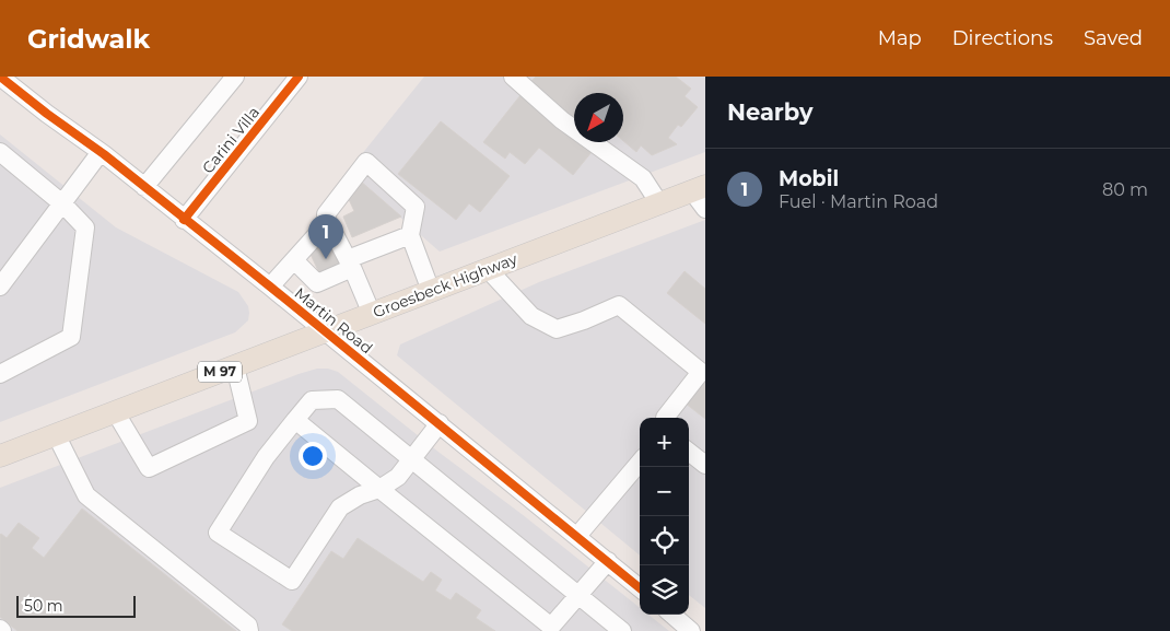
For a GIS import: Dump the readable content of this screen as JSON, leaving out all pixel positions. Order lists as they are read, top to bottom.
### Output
{
  "streets": {
    "main road": ["Groesbeck Highway", "M 97"],
    "street": ["Carini Villa", "Martin Road"]
  },
  "crossings": [
    ["Carini Villa", "Martin Road"],
    ["Groesbeck Highway", "Martin Road"]
  ],
  "scale_bar": "50 m",
  "north": "bottom left",
  "page": {
    "header": "Gridwalk",
    "nav": ["Map", "Directions", "Saved"],
    "heading": "Nearby",
    "list": [
      {
        "mark": "1",
        "name": "Mobil",
        "note": "Fuel · Martin Road",
        "value": "80 m"
      }
    ],
    "pins": "1",
    "map_buttons": ["+", "−"],
    "scale": "50 m"
  }
}
